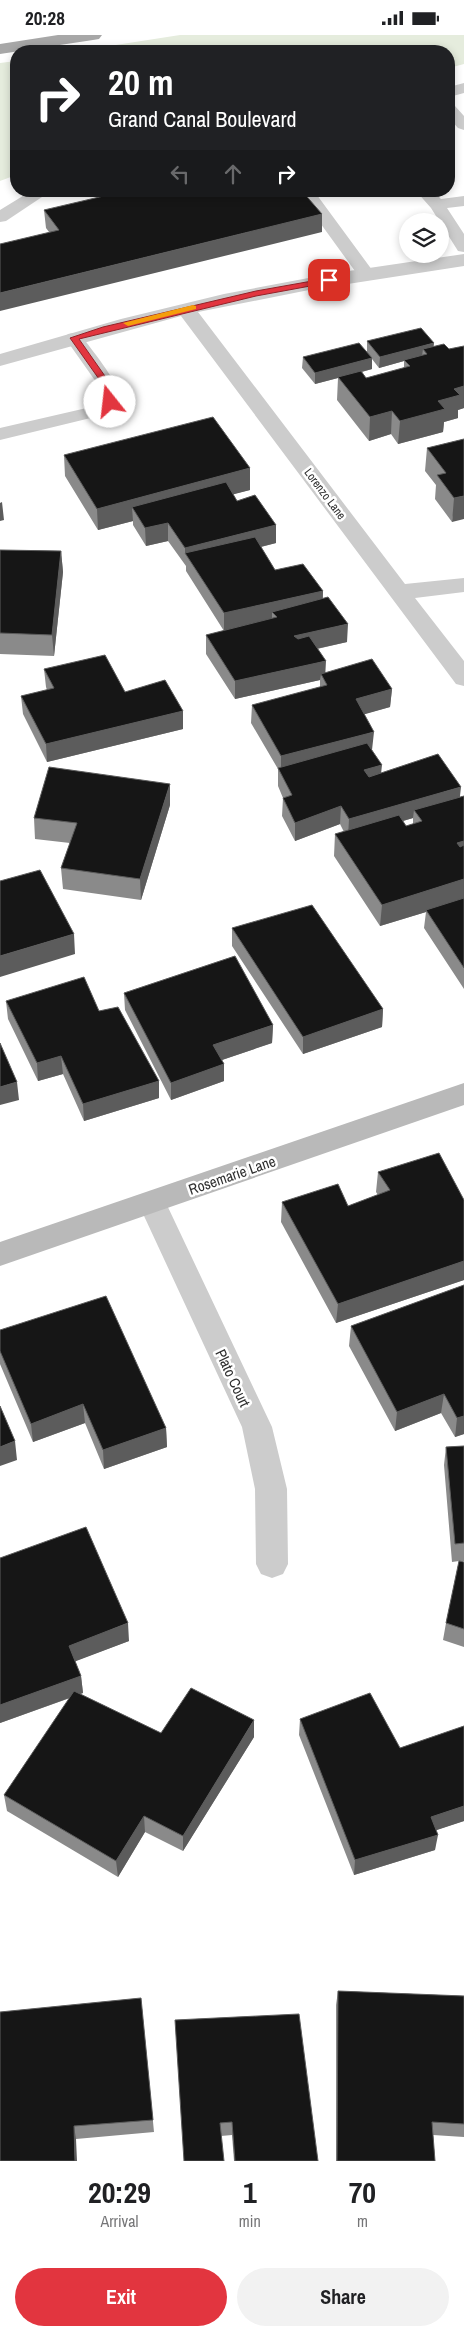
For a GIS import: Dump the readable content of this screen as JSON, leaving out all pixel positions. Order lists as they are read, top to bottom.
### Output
{
  "streets": {
    "street": ["Lorenzo Lane", "Rosemarie Lane", "Plato Court"]
  },
  "crossings": [
    ["Rosemarie Lane", "Plato Court"]
  ],
  "page": {
    "status": "20:28",
    "turn": ["20 m", "Grand Canal Boulevard"],
    "eta": [
      "20:29",
      "Arrival",
      "1",
      "min",
      "70",
      "m"
    ],
    "buttons": ["Exit", "Share"]
  }
}
